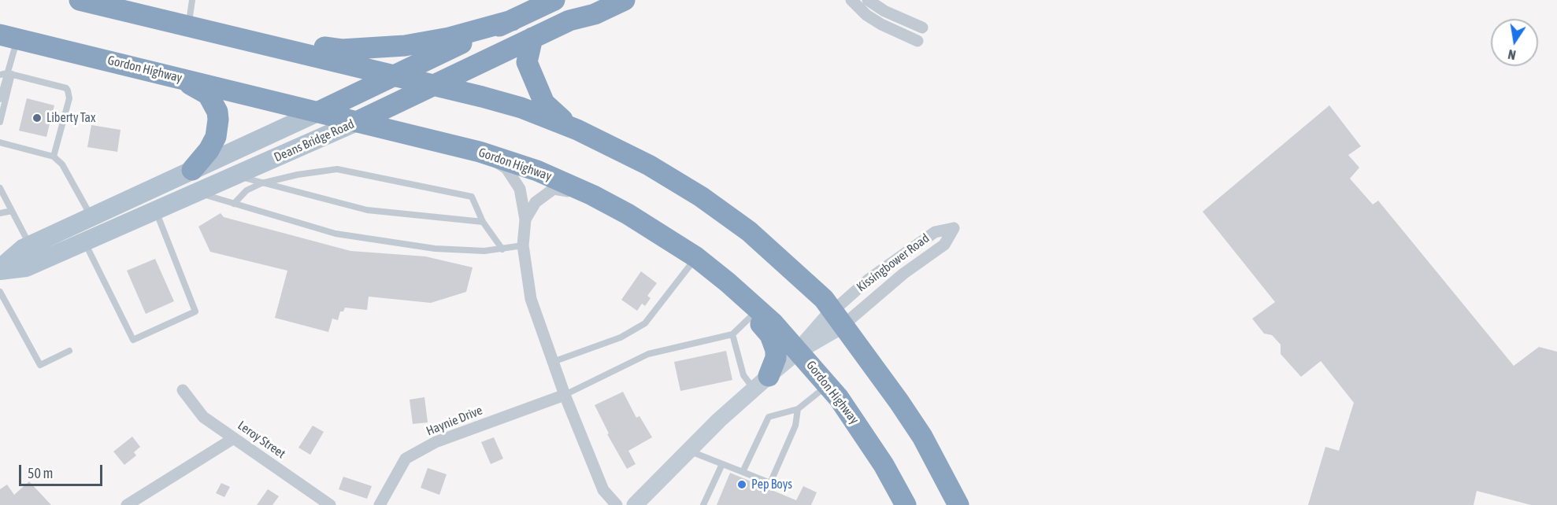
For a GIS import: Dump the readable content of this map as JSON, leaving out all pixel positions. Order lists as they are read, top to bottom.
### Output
{
  "streets": {
    "highway": ["Gordon Highway", "Deans Bridge Road"],
    "street": ["Kissingbower Road", "Haynie Drive", "Leroy Street"]
  },
  "crossings": [
    ["Gordon Highway", "Deans Bridge Road"],
    ["Gordon Highway", "Kissingbower Road"]
  ],
  "places": ["Liberty Tax", "Pep Boys"],
  "scale_bar": "50 m",
  "north": "bottom"
}
